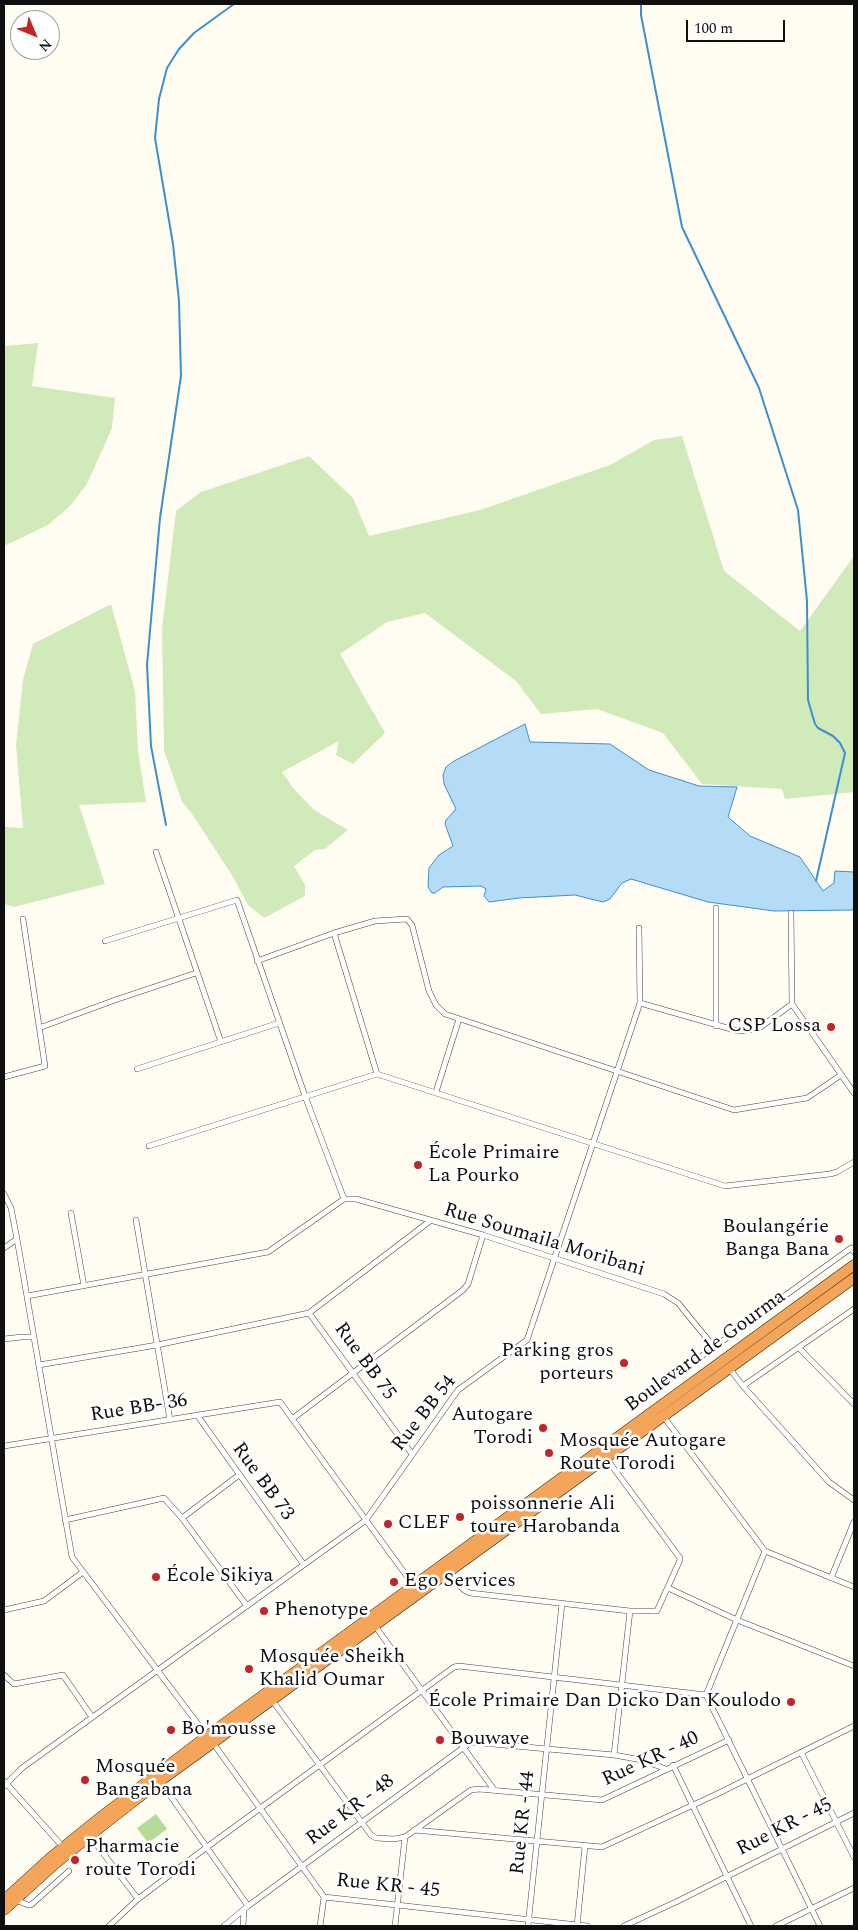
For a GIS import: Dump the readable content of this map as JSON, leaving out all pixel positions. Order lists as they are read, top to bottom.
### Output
{
  "streets": {
    "highway": ["Boulevard de Gourma"],
    "street": [
      "Rue Soumaila Moribani",
      "Rue BB 75",
      "Rue BB- 36",
      "Rue BB 54",
      "Rue BB 73",
      "Rue KR - 40",
      "Rue KR - 48",
      "Rue KR - 44",
      "Rue KR - 45"
    ]
  },
  "crossings": [
    ["Rue Soumaila Moribani", "Rue BB 54"],
    ["Boulevard de Gourma", "Rue KR - 45"],
    ["Rue BB 75", "Rue BB 54"],
    ["Rue BB- 36", "Rue BB 73"],
    ["Rue BB- 36", "Rue KR - 45"],
    ["Rue BB 54", "Rue BB 73"],
    ["Rue BB 54", "Rue KR - 45"],
    ["Rue KR - 40", "Rue KR - 44"],
    ["Rue KR - 48", "Rue KR - 44"],
    ["Rue KR - 48", "Rue KR - 45"],
    ["Rue KR - 44", "Rue KR - 45"]
  ],
  "places": [
    "CSP Lossa",
    "École Primaire La Pourko",
    "Boulangérie Banga Bana",
    "Parking gros porteurs",
    "Autogare Torodi",
    "Mosquée Autogare Route Torodi",
    "poissonnerie Ali toure Harobanda",
    "CLEF",
    "École Sikiya",
    "Ego Services",
    "Phenotype",
    "Mosquée Sheikh Khalid Oumar",
    "École Primaire Dan Dicko Dan Koulodo",
    "Bo'mousse",
    "Bouwaye",
    "Mosquée Bangabana",
    "Pharmacie route Torodi"
  ],
  "scale_bar": "100 m",
  "north": "bottom right"
}
